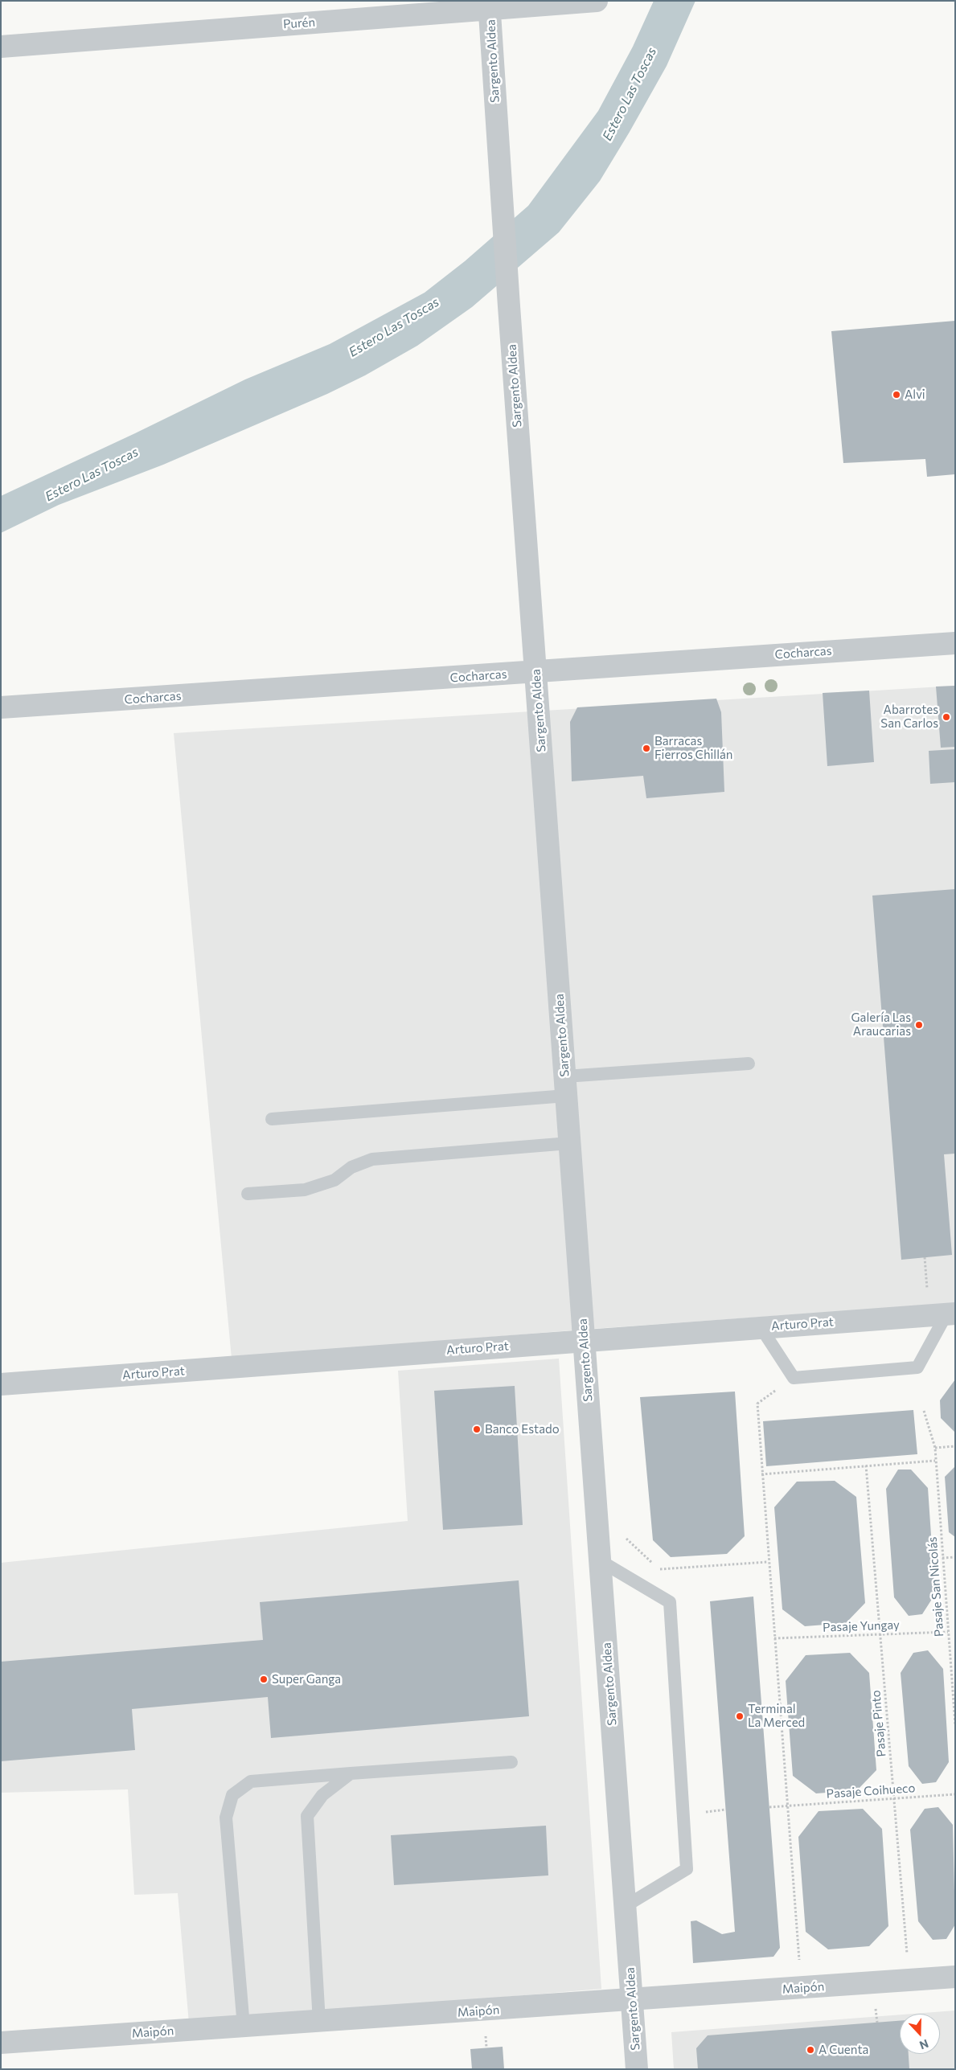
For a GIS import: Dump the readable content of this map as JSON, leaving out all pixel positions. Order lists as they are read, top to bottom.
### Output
{
  "streets": {
    "street": [
      "Purén",
      "Sargento Aldea",
      "Cocharcas",
      "Arturo Prat",
      "Maipón"
    ],
    "path": [
      "Pasaje San Nicolás",
      "Pasaje Yungay",
      "Pasaje Pinto",
      "Pasaje Coihueco"
    ]
  },
  "crossings": [
    ["Purén", "Sargento Aldea"],
    ["Sargento Aldea", "Cocharcas"],
    ["Sargento Aldea", "Arturo Prat"],
    ["Sargento Aldea", "Maipón"],
    ["Pasaje San Nicolás", "Pasaje Yungay"],
    ["Pasaje Yungay", "Pasaje Pinto"],
    ["Pasaje Pinto", "Pasaje Coihueco"],
    ["Pasaje Pinto", "Maipón"]
  ],
  "water": ["Estero Las Toscas"],
  "places": [
    "Alvi",
    "Abarrotes San Carlos",
    "Barracas Fierros Chillán",
    "Galería Las Araucarias",
    "Banco Estado",
    "Super Ganga",
    "Terminal La Merced",
    "A Cuenta"
  ],
  "north": "bottom"
}
